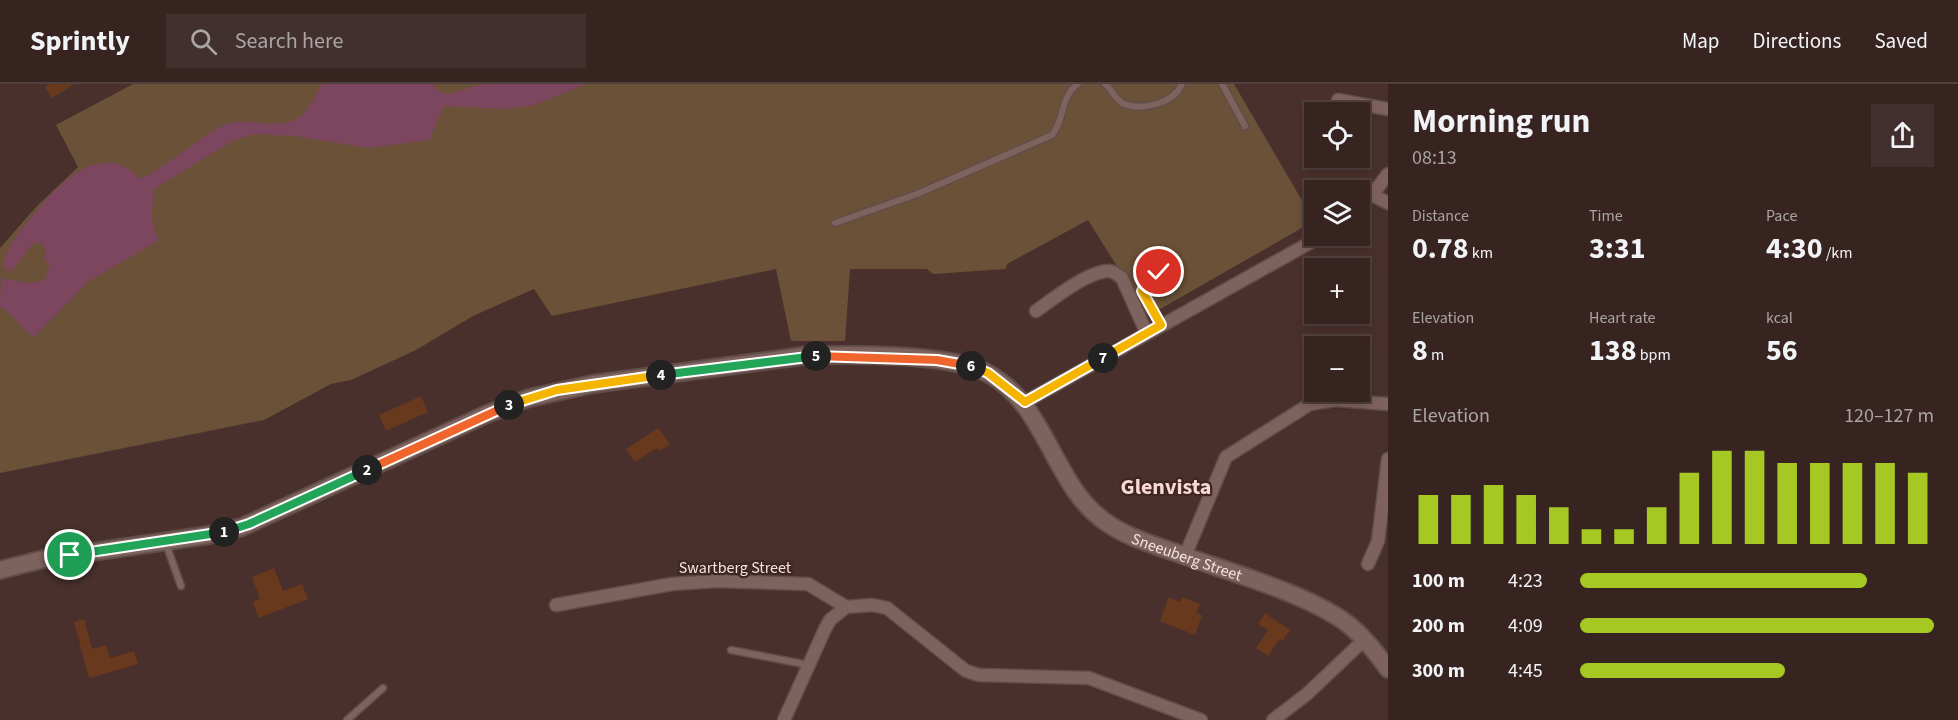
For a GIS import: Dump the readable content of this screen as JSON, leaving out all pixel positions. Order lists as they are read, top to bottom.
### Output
{
  "streets": {
    "main road": ["Sneeuberg Street"],
    "street": ["Swartberg Street"]
  },
  "districts": ["Glenvista"],
  "page": {
    "header": "Sprintly",
    "search": "Search here",
    "nav": ["Map", "Directions", "Saved"],
    "heading": ["Morning run", "08:13"],
    "map_buttons": ["+", "−"],
    "stats": [
      ["Distance", "0.78 km"],
      ["Time", "3:31"],
      ["Pace", "4:30 /km"],
      ["Elevation", "8 m"],
      ["Heart rate", "138 bpm"],
      ["kcal", "56"]
    ],
    "pins": [
      "5",
      "7",
      "6",
      "4",
      "3",
      "2",
      "1"
    ],
    "chart": ["Elevation", "120–127 m"],
    "list": [
      {
        "name": "100 m",
        "note": "4:23"
      },
      {
        "name": "200 m",
        "note": "4:09"
      },
      {
        "name": "300 m",
        "note": "4:45"
      }
    ]
  }
}
